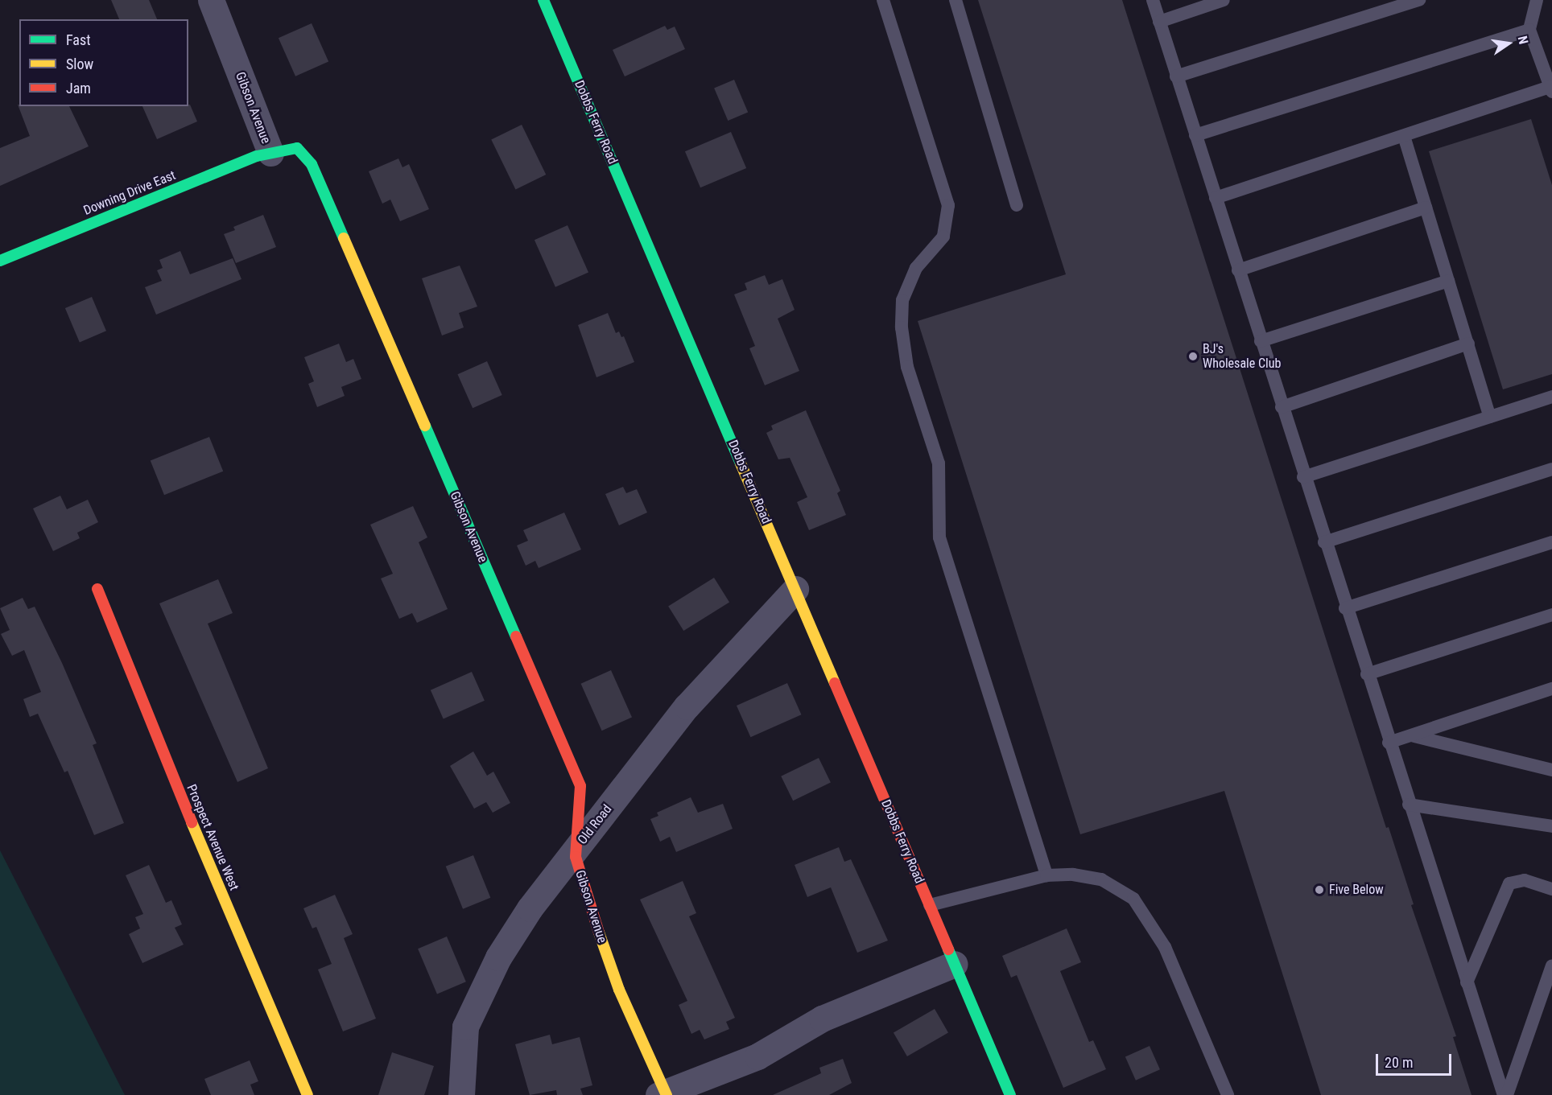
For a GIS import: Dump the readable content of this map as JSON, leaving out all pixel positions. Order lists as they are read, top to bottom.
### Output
{
  "streets": {
    "street": [
      "Gibson Avenue",
      "Dobbs Ferry Road",
      "Downing Drive East",
      "Old Road",
      "Prospect Avenue West"
    ]
  },
  "crossings": [
    ["Gibson Avenue", "Downing Drive East"],
    ["Gibson Avenue", "Old Road"],
    ["Dobbs Ferry Road", "Old Road"]
  ],
  "places": ["BJ's Wholesale Club", "Five Below"],
  "legend": ["Fast", "Slow", "Jam"],
  "scale_bar": "20 m",
  "north": "right"
}
